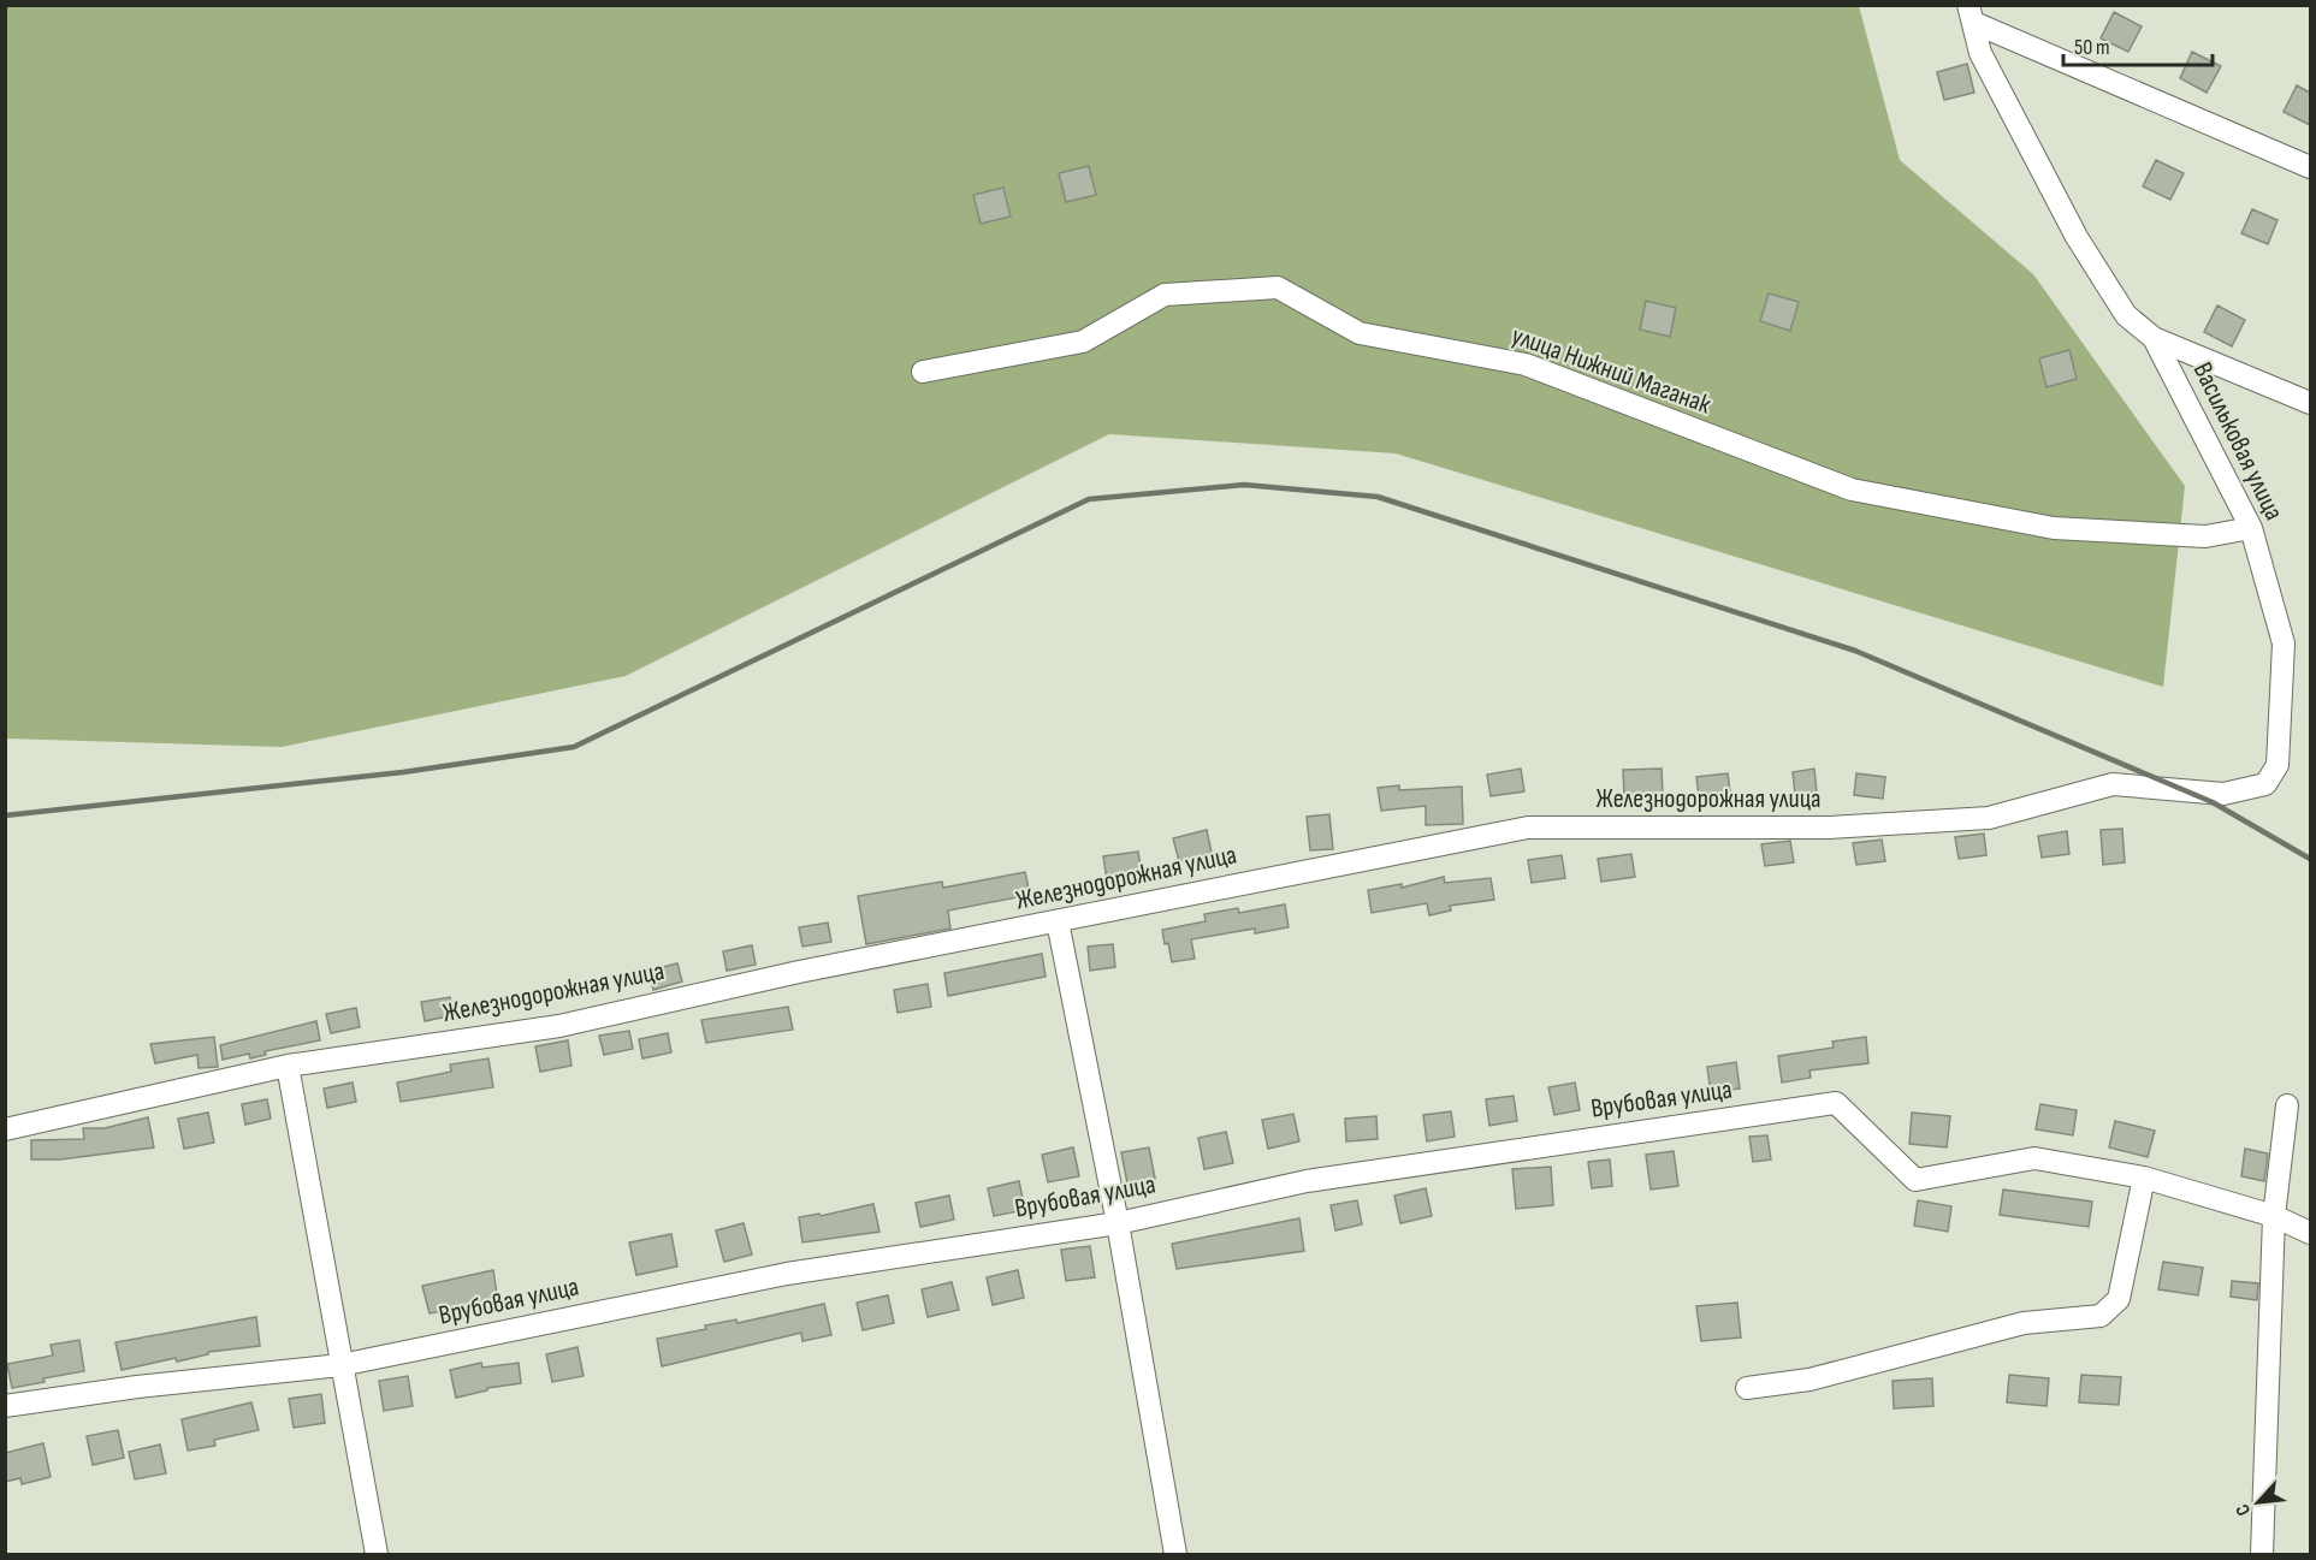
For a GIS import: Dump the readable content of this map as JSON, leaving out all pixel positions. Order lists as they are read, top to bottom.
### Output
{
  "streets": {
    "street": [
      "улица Нижний Маганак",
      "Васильковая улица",
      "Железнодорожная улица",
      "Врубовая улица"
    ]
  },
  "crossings": [
    ["улица Нижний Маганак", "Васильковая улица"],
    ["Васильковая улица", "Железнодорожная улица"]
  ],
  "scale_bar": "50 m",
  "north": "bottom left"
}
